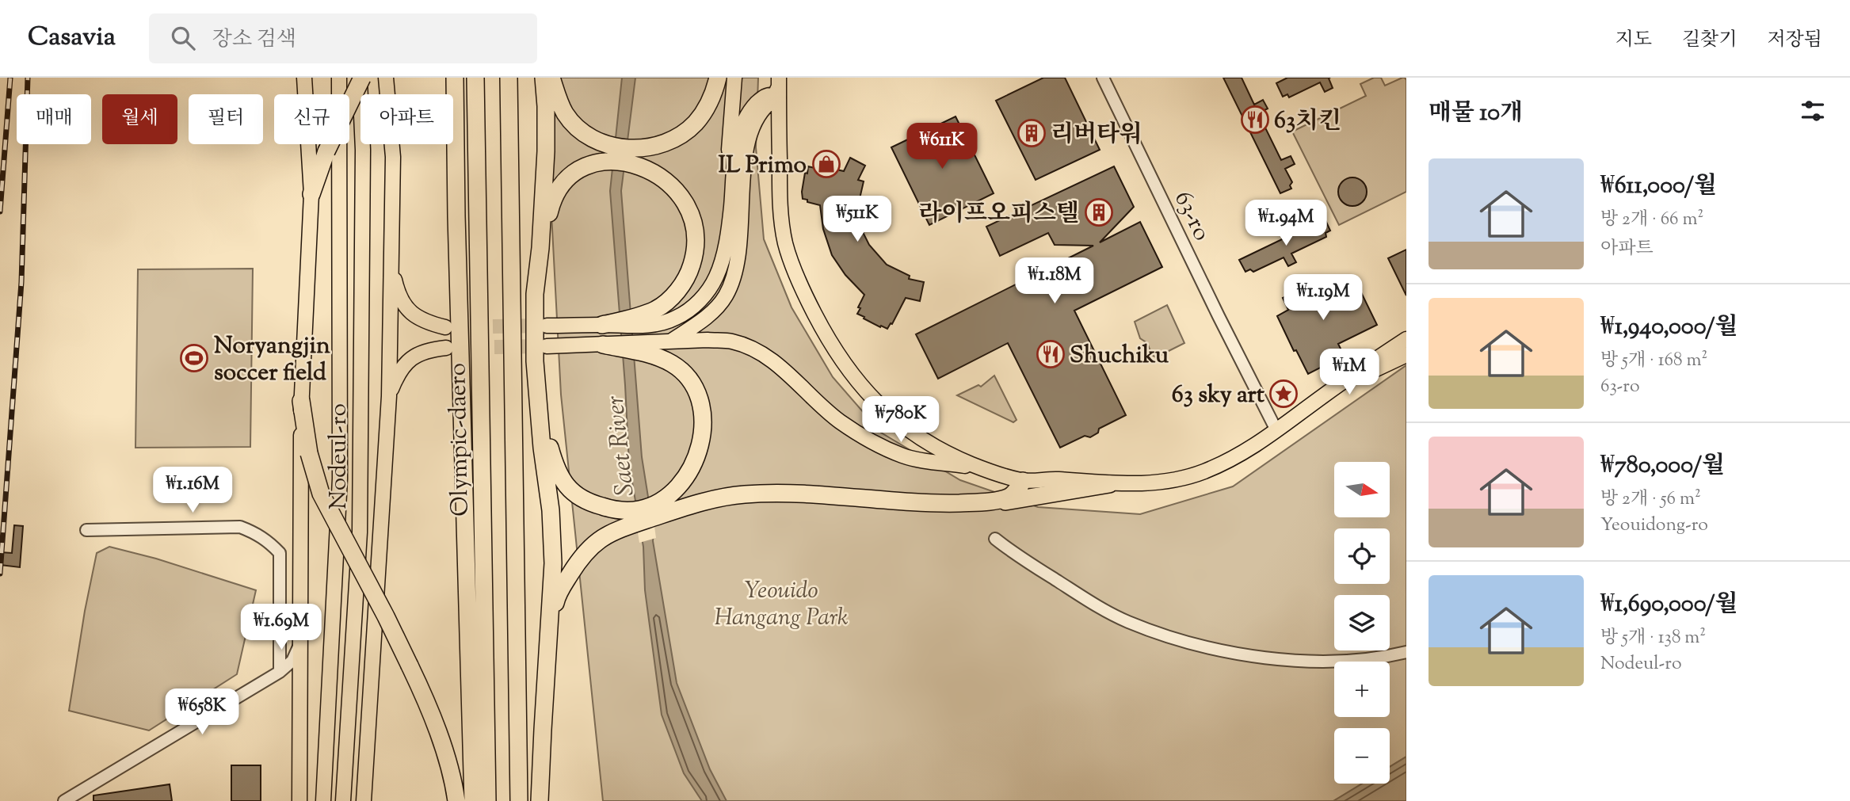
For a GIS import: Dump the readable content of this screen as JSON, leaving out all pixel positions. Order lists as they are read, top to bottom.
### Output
{
  "streets": {
    "highway": ["Olympic-daero"],
    "main road": ["Nodeul-ro"],
    "street": ["63-ro"]
  },
  "water": ["Saet River"],
  "parks": ["Yeouido Hangang Park"],
  "places": {
    "restaurant": ["63치킨", "Shuchiku"],
    "building": ["리버타워", "라이프오피스텔"],
    "shop": ["IL Primo"],
    "sports": ["Noryangjin soccer field"],
    "place": ["63 sky art"]
  },
  "north": "right",
  "page": {
    "header": "Casavia",
    "search": "장소 검색",
    "nav": ["지도", "길찾기", "저장됨"],
    "heading": "매물 10개",
    "chip": [
      "매매",
      "월세",
      "필터",
      "신규",
      "아파트"
    ],
    "price": [
      "₩611K",
      "₩511K",
      "₩1.94M",
      "₩1.18M",
      "₩1.19M",
      "₩1M",
      "₩780K",
      "₩1.16M",
      "₩1.69M",
      "₩658K"
    ],
    "list": [
      {
        "name": "₩611,000/월",
        "note": "방 2개 · 66 m² · 아파트"
      },
      {
        "name": "₩1,940,000/월",
        "note": "방 5개 · 168 m² · 63-ro"
      },
      {
        "name": "₩780,000/월",
        "note": "방 2개 · 56 m² · Yeouidong-ro"
      },
      {
        "name": "₩1,690,000/월",
        "note": "방 5개 · 138 m² · Nodeul-ro"
      }
    ],
    "map_buttons": ["+", "−"]
  }
}
